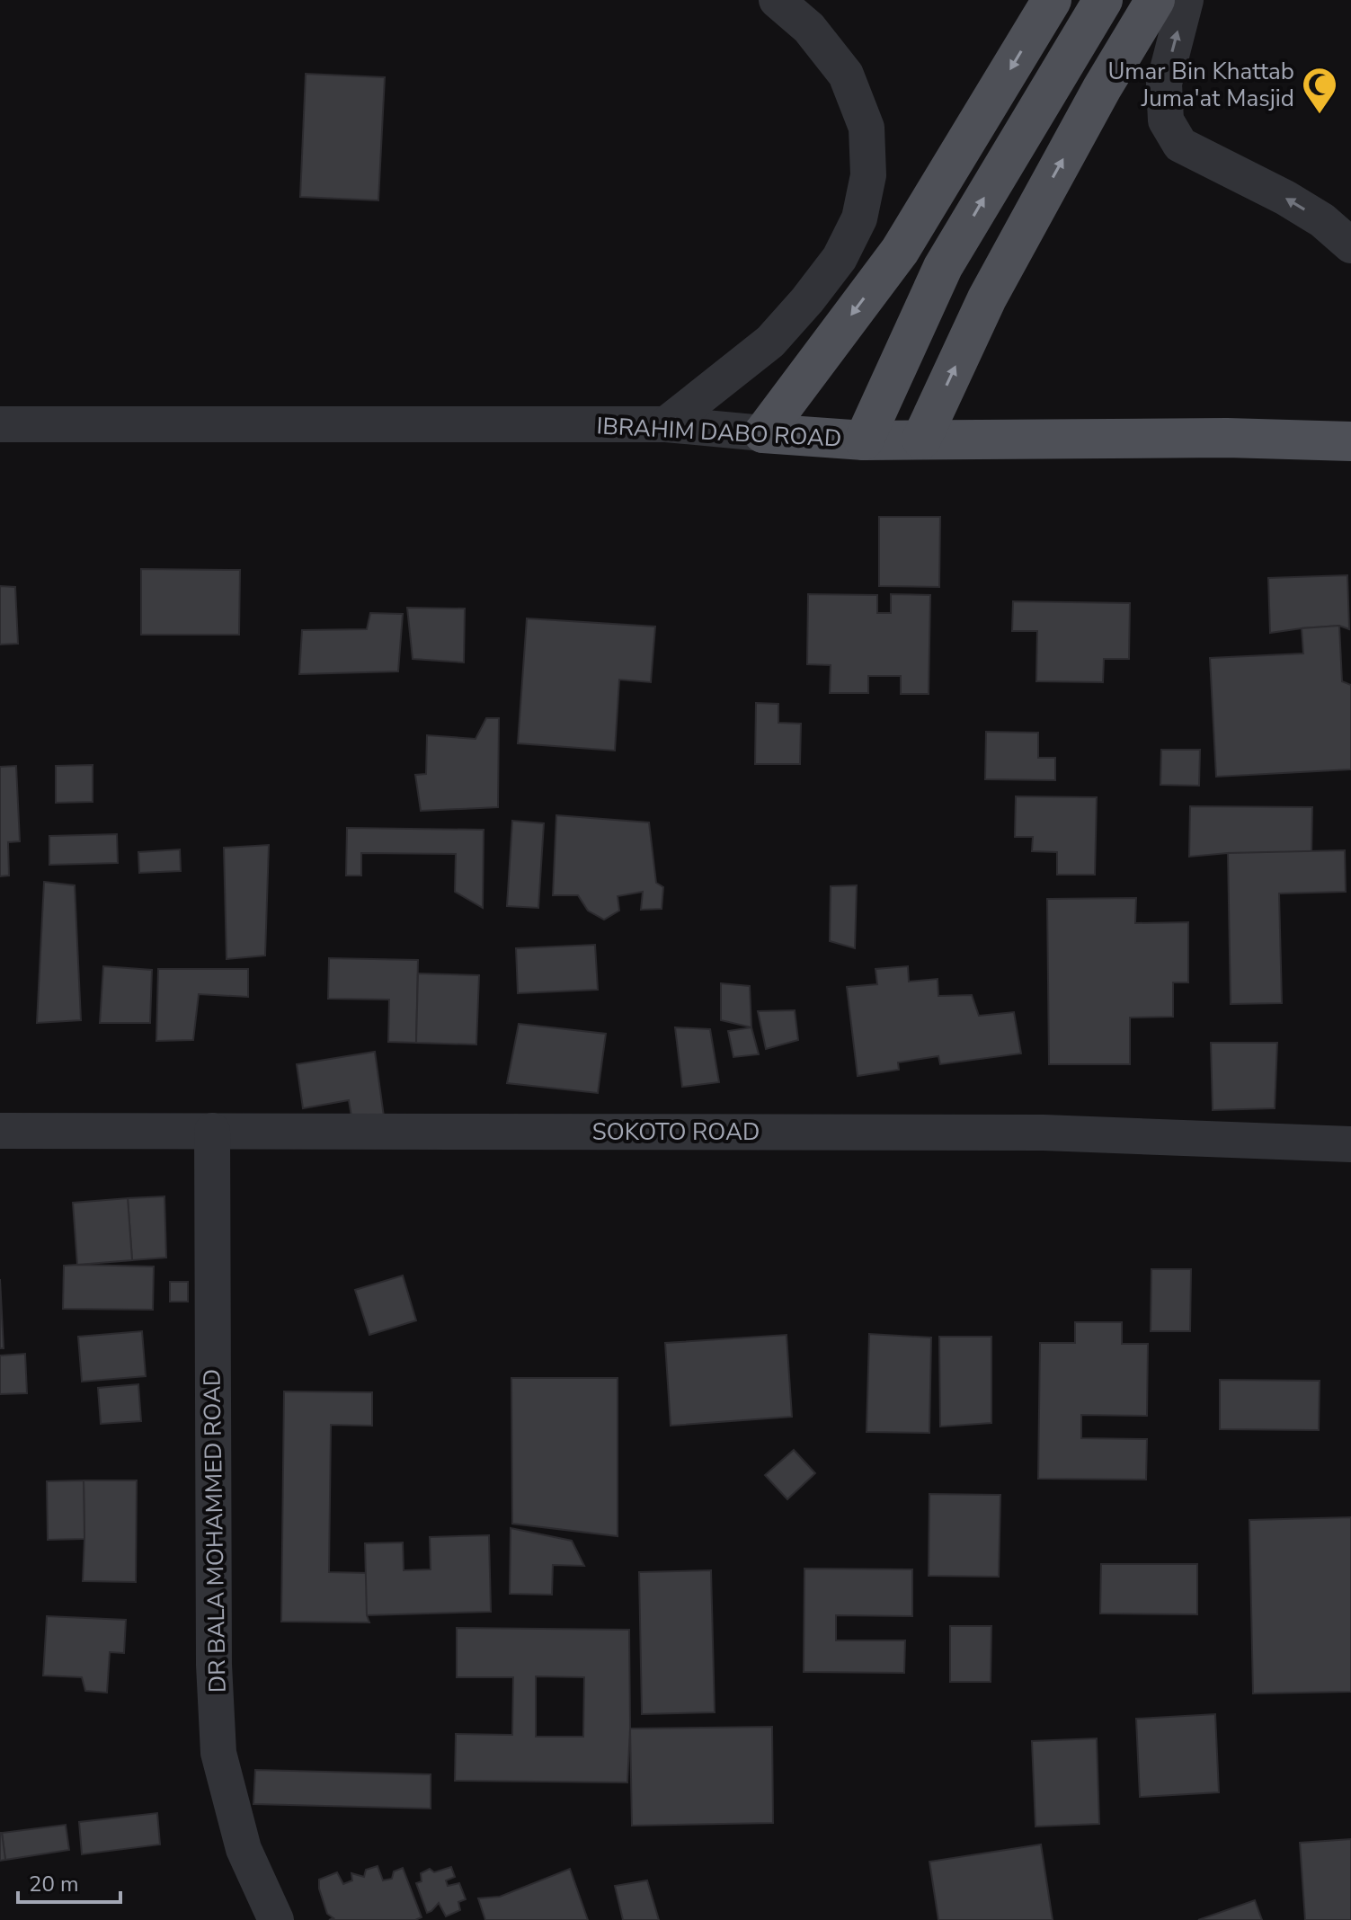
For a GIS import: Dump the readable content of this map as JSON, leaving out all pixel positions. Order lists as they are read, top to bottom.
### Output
{
  "streets": {
    "main road": ["IBRAHIM DABO ROAD"],
    "street": ["SOKOTO ROAD", "DR BALA MOHAMMED ROAD"]
  },
  "crossings": [
    ["SOKOTO ROAD", "DR BALA MOHAMMED ROAD"]
  ],
  "places": {
    "mosque": ["Umar Bin Khattab Juma'at Masjid"]
  },
  "scale_bar": "20 m"
}
